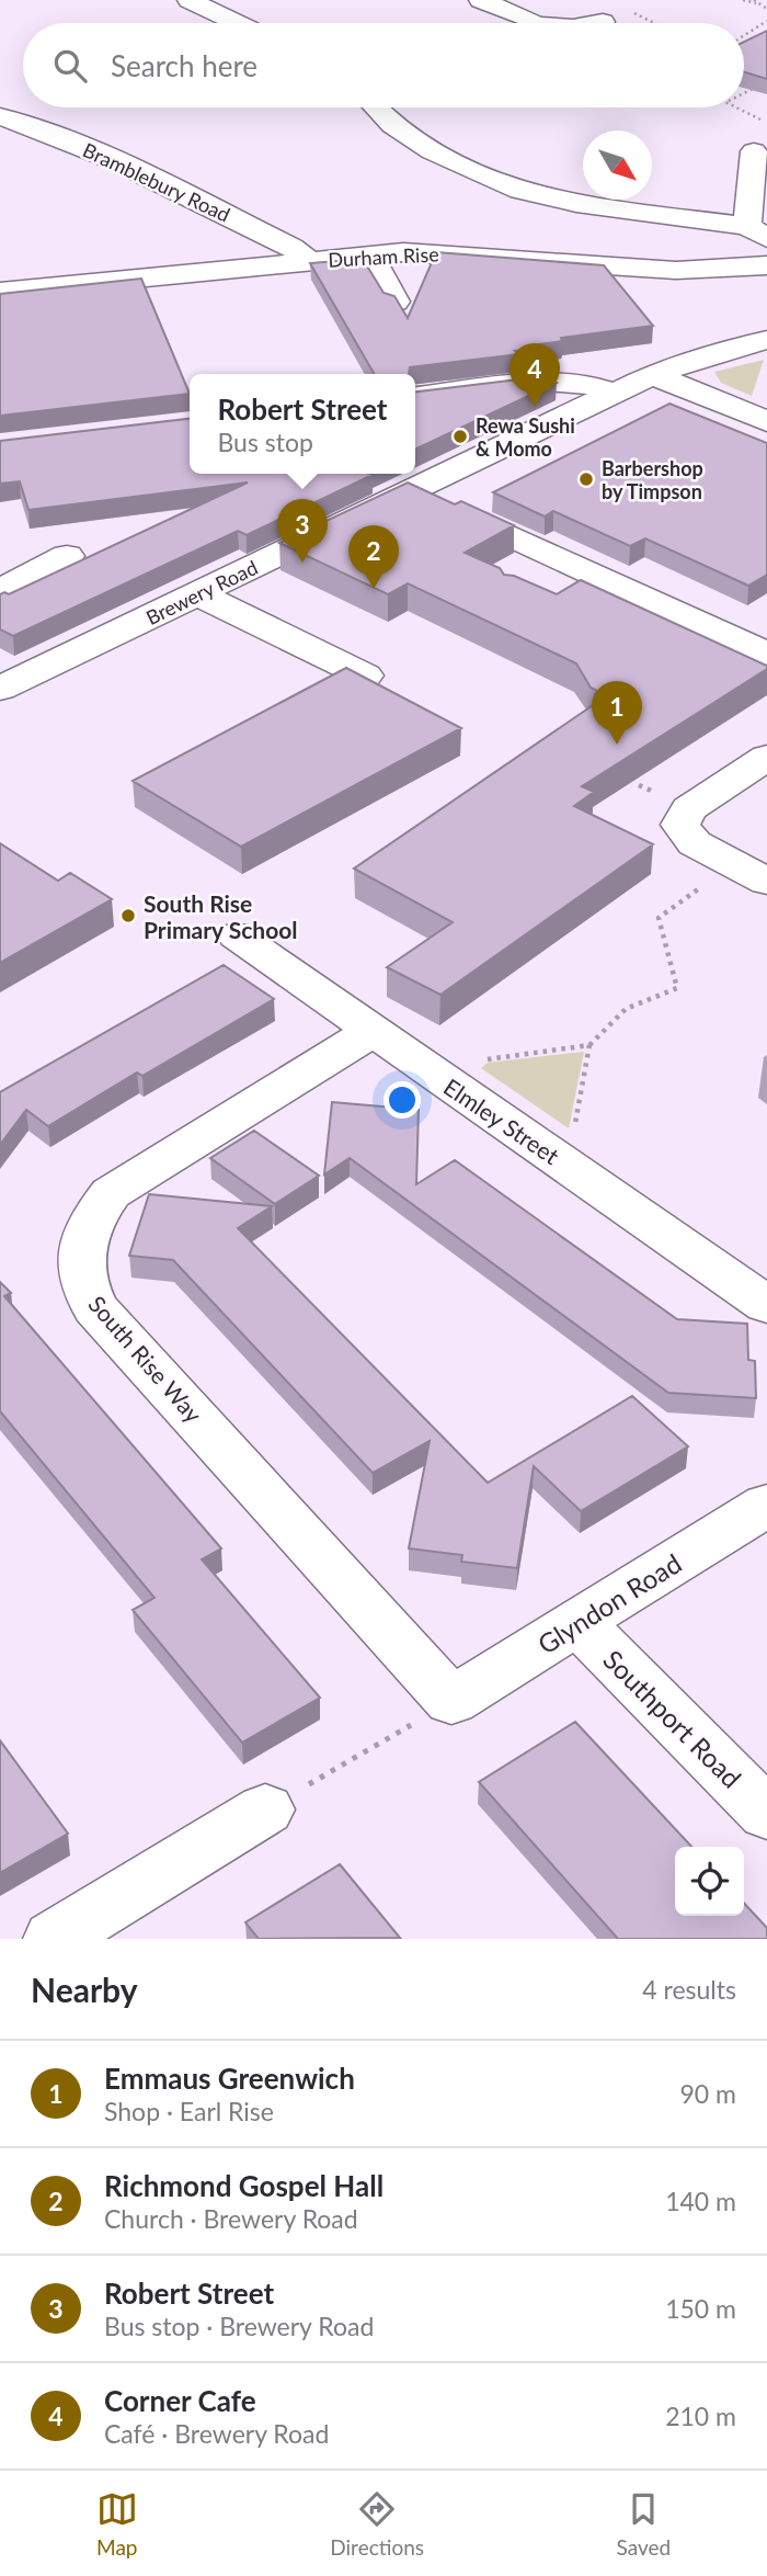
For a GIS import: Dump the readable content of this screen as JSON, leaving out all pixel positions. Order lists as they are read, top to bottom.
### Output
{
  "streets": {
    "street": [
      "Bramblebury Road",
      "Durham Rise",
      "Brewery Road",
      "Elmley Street",
      "South Rise Way",
      "Glyndon Road",
      "Southport Road"
    ]
  },
  "crossings": [
    ["Bramblebury Road", "Durham Rise"],
    ["Elmley Street", "South Rise Way"],
    ["South Rise Way", "Glyndon Road"],
    ["Glyndon Road", "Southport Road"]
  ],
  "places": ["Rewa Sushi & Momo", "Barbershop by Timpson", "South Rise Primary School"],
  "north": "bottom right",
  "page": {
    "search": "Search here",
    "pins": [
      "4",
      "3",
      "2",
      "1"
    ],
    "popup": ["Robert Street", "Bus stop"],
    "heading": ["Nearby", "4 results"],
    "list": [
      {
        "mark": "1",
        "name": "Emmaus Greenwich",
        "note": "Shop · Earl Rise",
        "value": "90 m"
      },
      {
        "mark": "2",
        "name": "Richmond Gospel Hall",
        "note": "Church · Brewery Road",
        "value": "140 m"
      },
      {
        "mark": "3",
        "name": "Robert Street",
        "note": "Bus stop · Brewery Road",
        "value": "150 m"
      },
      {
        "mark": "4",
        "name": "Corner Cafe",
        "note": "Café · Brewery Road",
        "value": "210 m"
      }
    ],
    "nav": ["Map", "Directions", "Saved"]
  }
}
